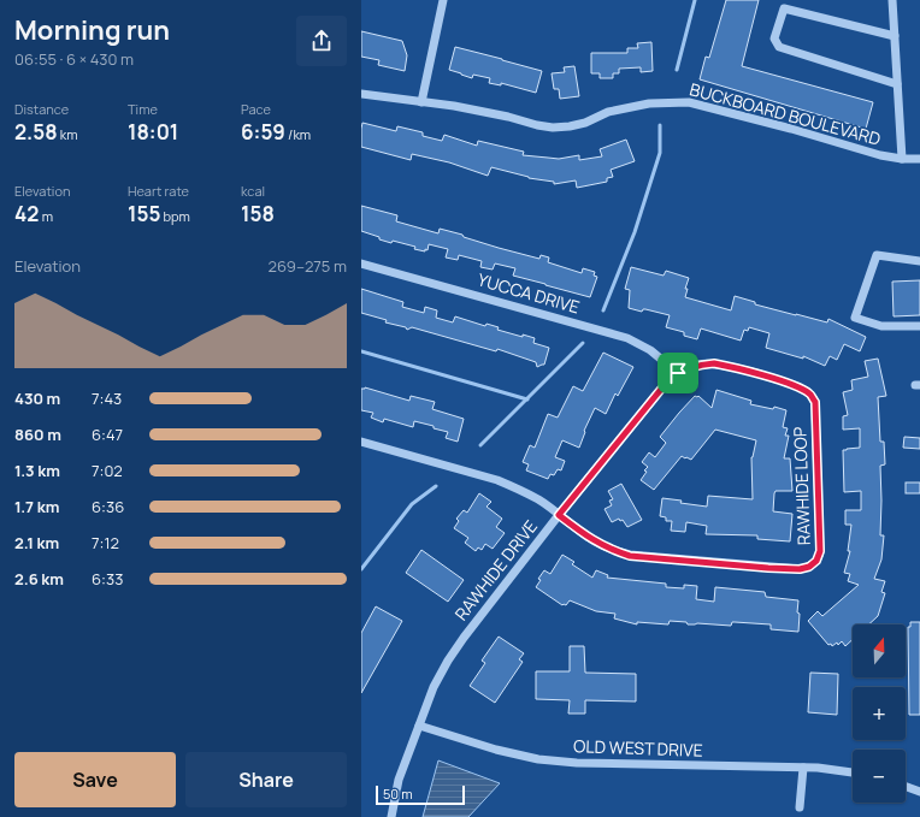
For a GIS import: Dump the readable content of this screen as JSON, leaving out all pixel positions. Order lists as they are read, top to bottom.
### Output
{
  "streets": {
    "street": [
      "BUCKBOARD BOULEVARD",
      "YUCCA DRIVE",
      "RAWHIDE LOOP",
      "RAWHIDE DRIVE",
      "OLD WEST DRIVE"
    ]
  },
  "crossings": [
    ["YUCCA DRIVE", "RAWHIDE LOOP"],
    ["YUCCA DRIVE", "RAWHIDE DRIVE"],
    ["RAWHIDE LOOP", "RAWHIDE DRIVE"],
    ["RAWHIDE DRIVE", "OLD WEST DRIVE"]
  ],
  "scale_bar": "50 m",
  "north": "top",
  "page": {
    "heading": ["Morning run", "06:55 · 6 × 430 m"],
    "stats": [
      ["Distance", "2.58 km"],
      ["Time", "18:01"],
      ["Pace", "6:59 /km"],
      ["Elevation", "42 m"],
      ["Heart rate", "155 bpm"],
      ["kcal", "158"]
    ],
    "chart": ["Elevation", "269–275 m"],
    "list": [
      {
        "name": "430 m",
        "note": "7:43"
      },
      {
        "name": "860 m",
        "note": "6:47"
      },
      {
        "name": "1.3 km",
        "note": "7:02"
      },
      {
        "name": "1.7 km",
        "note": "6:36"
      },
      {
        "name": "2.1 km",
        "note": "7:12"
      },
      {
        "name": "2.6 km",
        "note": "6:33"
      }
    ],
    "map_buttons": ["+", "−"],
    "buttons": ["Save", "Share"],
    "scale": "50 m"
  }
}
